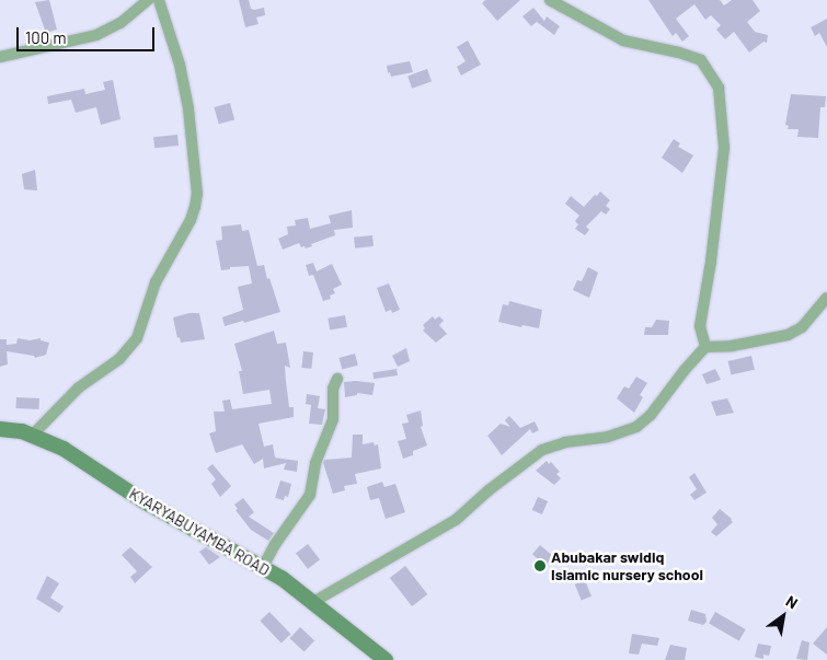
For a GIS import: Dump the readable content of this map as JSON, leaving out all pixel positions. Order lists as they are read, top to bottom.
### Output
{
  "streets": {
    "street": ["KYARYABUYAMBA ROAD"]
  },
  "places": ["Abubakar swidiq Islamic nursery school"],
  "scale_bar": "100 m",
  "north": "top right"
}
